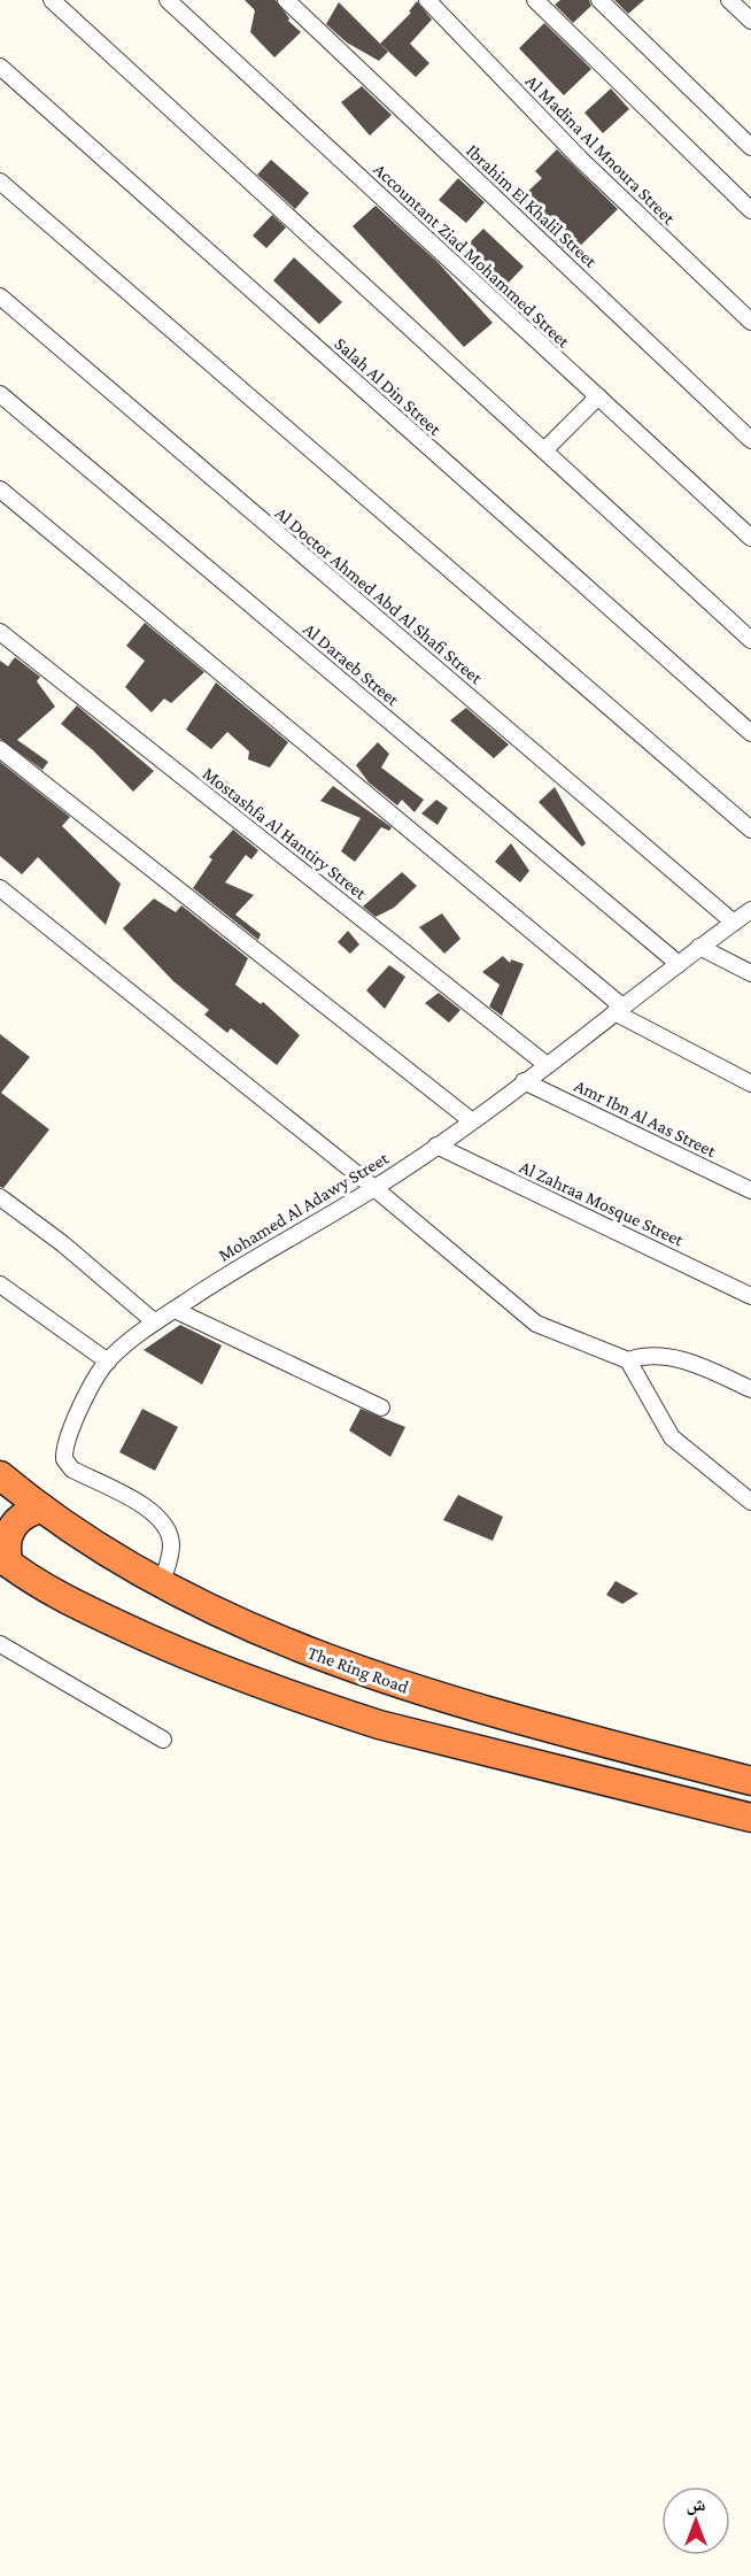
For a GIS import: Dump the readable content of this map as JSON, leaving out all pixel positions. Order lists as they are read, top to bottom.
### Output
{
  "streets": {
    "highway": ["The Ring Road"],
    "street": [
      "Al Madina Al Mnoura Street",
      "Ibrahim El Khalil Street",
      "Accountant Ziad Mohammed Street",
      "Salah Al Din Street",
      "Al Doctor Ahmed Abd Al Shafi Street",
      "Al Daraeb Street",
      "Mostashfa Al Hantiry Street",
      "Amr Ibn Al Aas Street",
      "Al Zahraa Mosque Street",
      "Mohamed Al Adawy Street"
    ]
  },
  "crossings": [
    ["Al Doctor Ahmed Abd Al Shafi Street", "Mohamed Al Adawy Street"],
    ["Al Daraeb Street", "Mohamed Al Adawy Street"],
    ["Mostashfa Al Hantiry Street", "Mohamed Al Adawy Street"],
    ["Amr Ibn Al Aas Street", "Mohamed Al Adawy Street"],
    ["Al Zahraa Mosque Street", "Mohamed Al Adawy Street"],
    ["Mohamed Al Adawy Street", "The Ring Road"]
  ],
  "north": "top"
}
